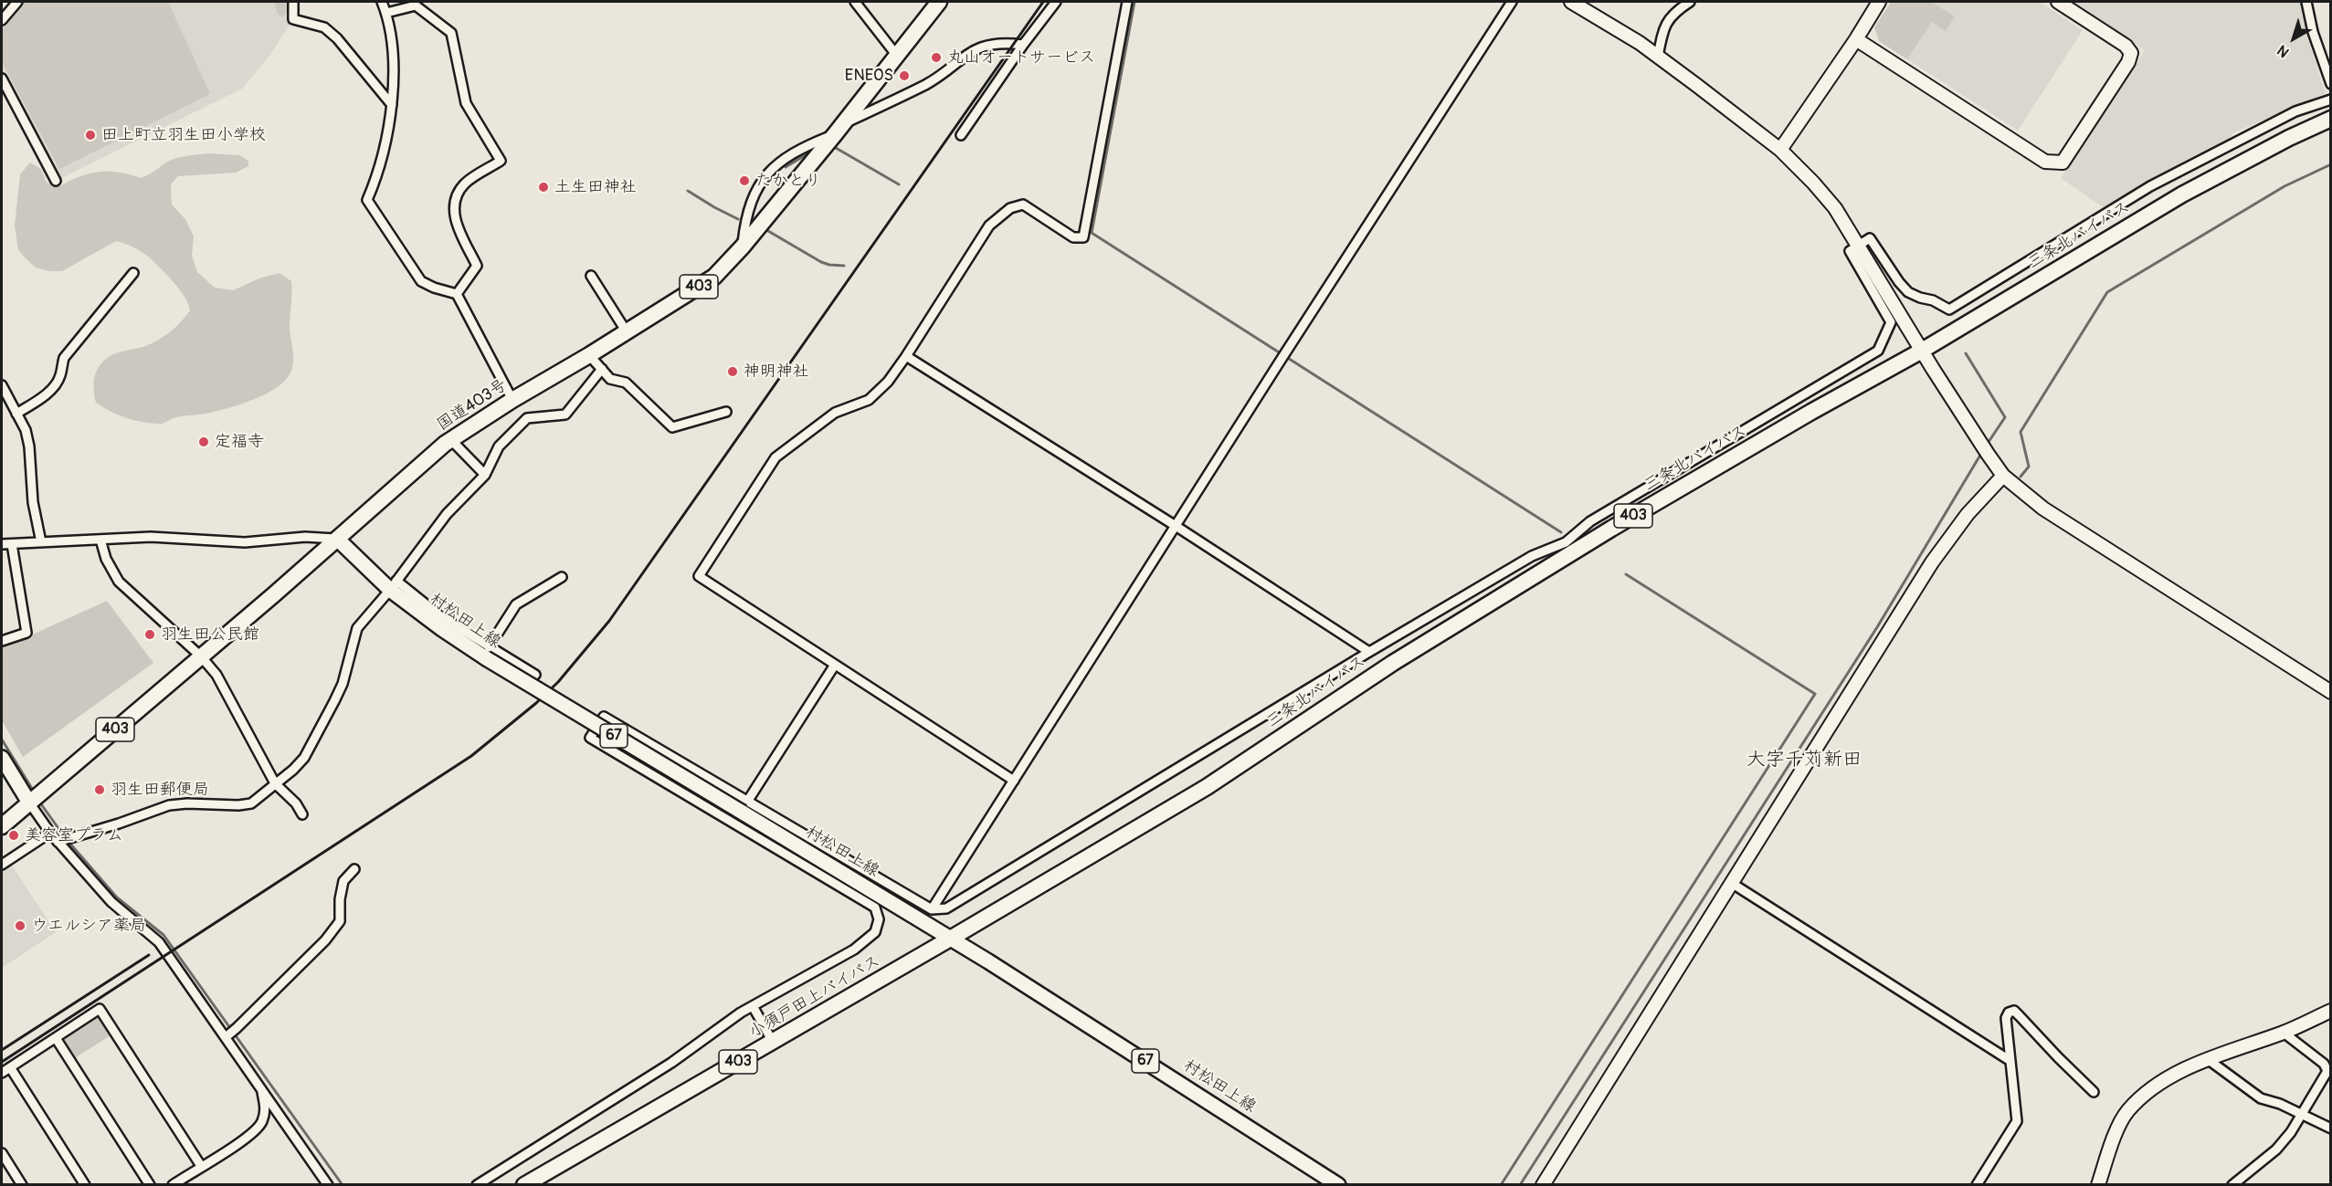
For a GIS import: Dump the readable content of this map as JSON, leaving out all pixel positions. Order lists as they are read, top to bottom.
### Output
{
  "streets": {
    "highway": [
      "三条北バイパス",
      "403",
      "国道403号",
      "小須戸田上バイパス"
    ],
    "main road": ["村松田上線", "67"]
  },
  "crossings": [
    ["三条北バイパス", "村松田上線"],
    ["三条北バイパス", "小須戸田上バイパス"],
    ["国道403号", "村松田上線"],
    ["村松田上線", "小須戸田上バイパス"]
  ],
  "districts": ["大字千苅新田"],
  "places": [
    "丸山オートサービス",
    "ENEOS",
    "田上町立羽生田小学校",
    "たかとり",
    "土生田神社",
    "神明神社",
    "定福寺",
    "羽生田公民館",
    "羽生田郵便局",
    "美容室プラム",
    "ウエルシア薬局"
  ],
  "north": "bottom left"
}
